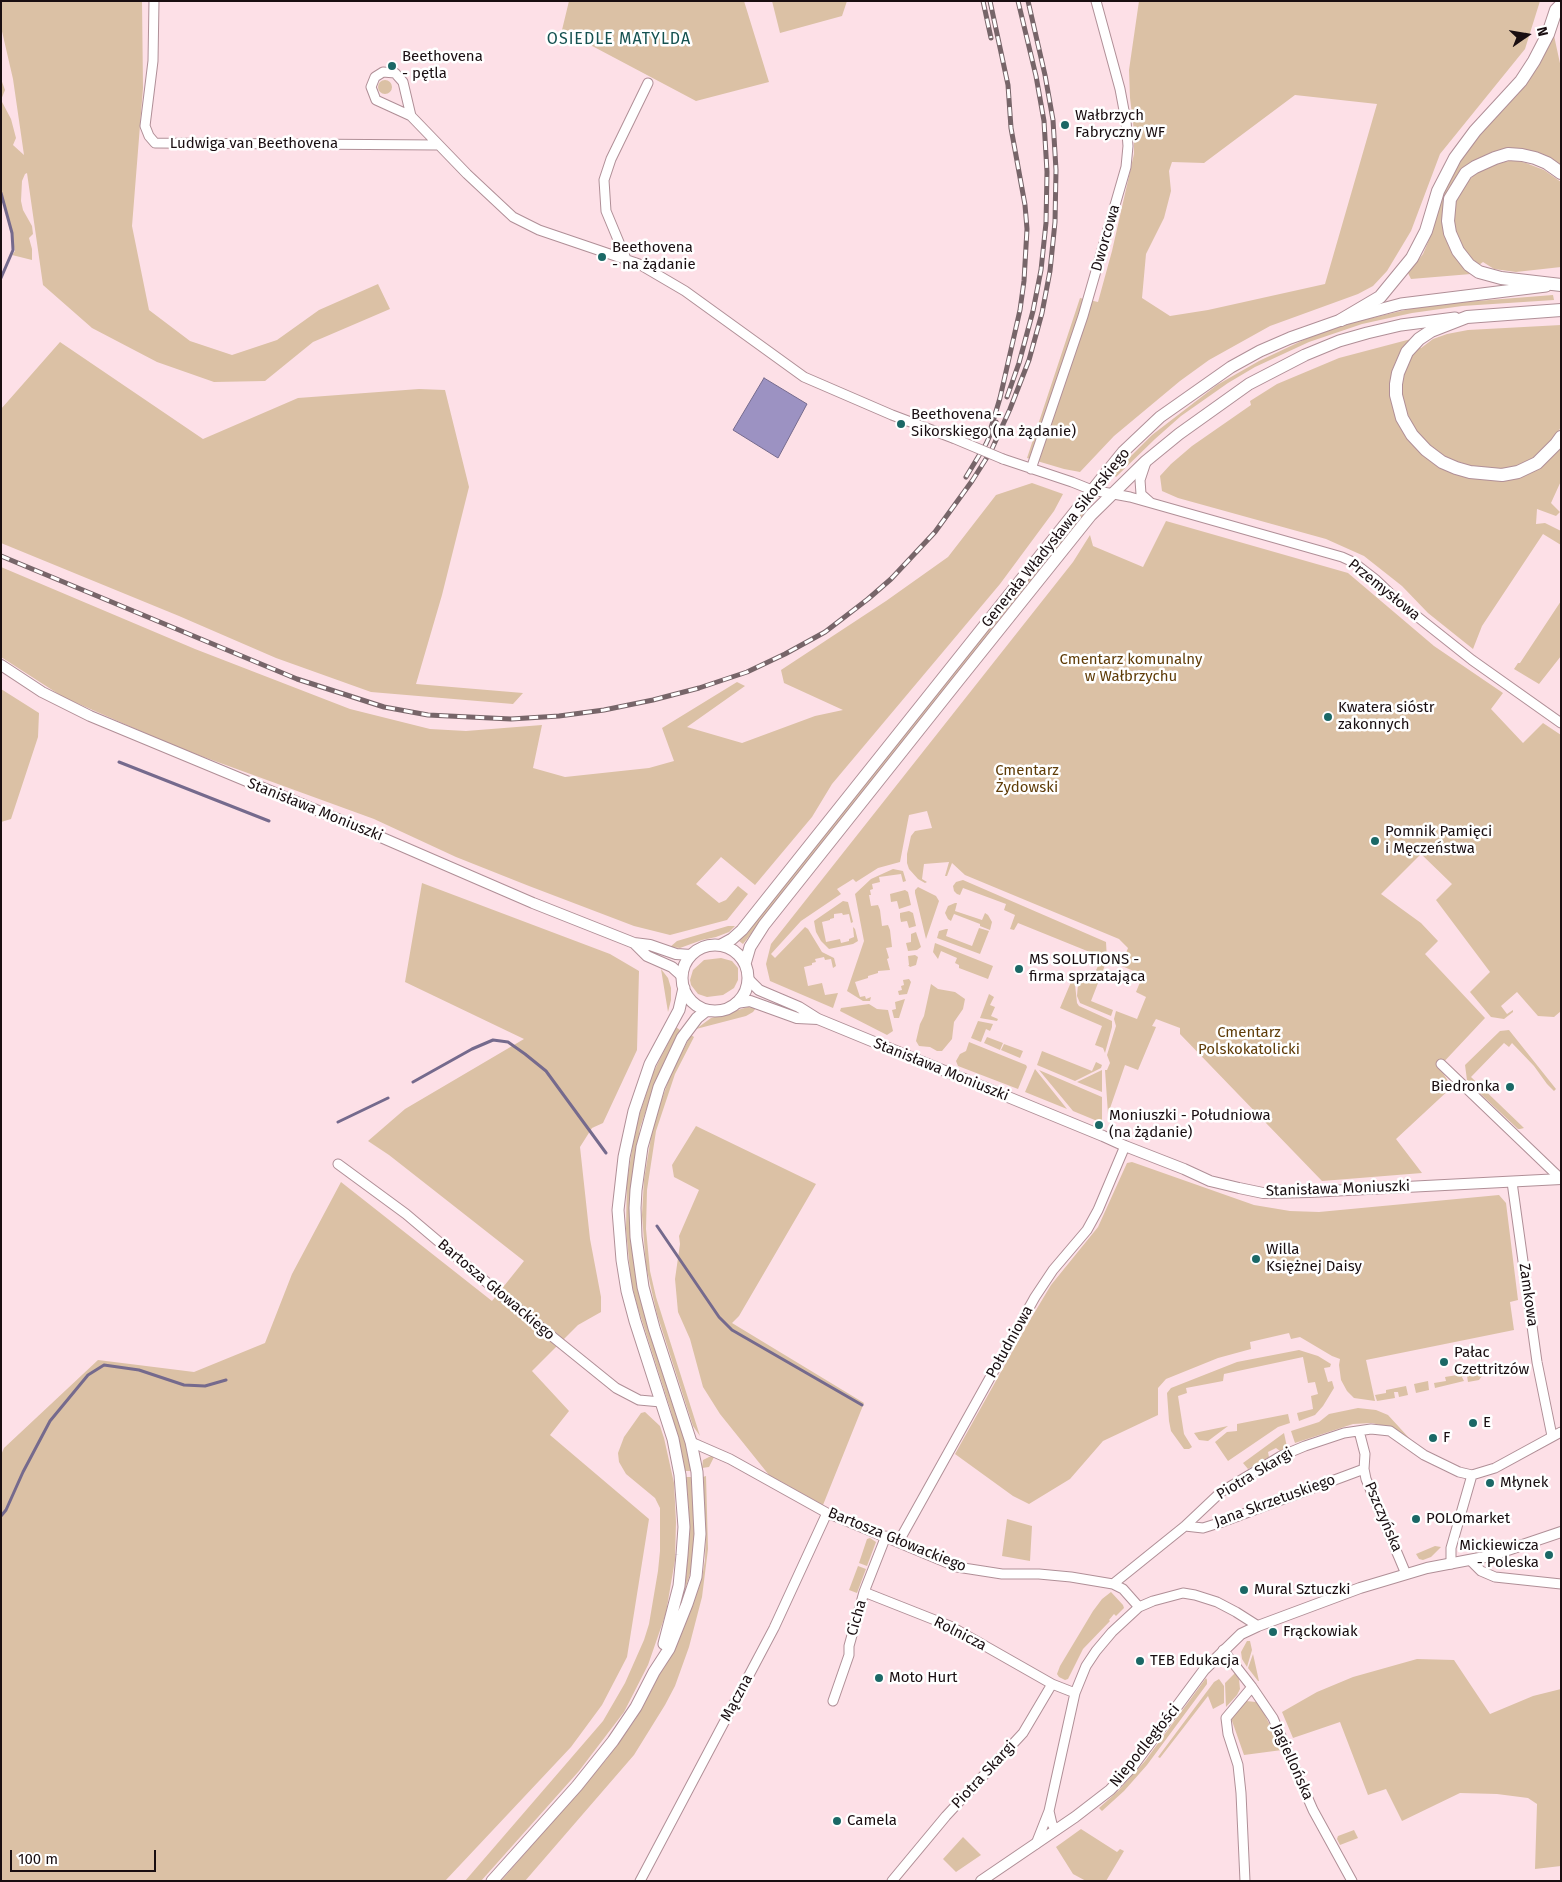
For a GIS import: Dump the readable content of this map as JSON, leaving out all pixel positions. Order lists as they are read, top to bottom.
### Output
{
  "streets": {
    "main road": ["Generała Władysława Sikorskiego"],
    "street": [
      "Ludwiga van Beethovena",
      "Dworcowa",
      "Przemysłowa",
      "Stanisława Moniuszki",
      "Bartosza Głowackiego",
      "Zamkowa",
      "Południowa",
      "Piotra Skargi",
      "Jana Skrzetuskiego",
      "Pszczyńska",
      "Cicha",
      "Rolnicza",
      "Mączna",
      "Niepodległości",
      "Jagiellońska"
    ]
  },
  "crossings": [
    ["Generała Władysława Sikorskiego", "Przemysłowa"],
    ["Generała Władysława Sikorskiego", "Stanisława Moniuszki"],
    ["Stanisława Moniuszki", "Zamkowa"],
    ["Stanisława Moniuszki", "Południowa"],
    ["Bartosza Głowackiego", "Południowa"],
    ["Bartosza Głowackiego", "Piotra Skargi"],
    ["Bartosza Głowackiego", "Cicha"],
    ["Bartosza Głowackiego", "Mączna"],
    ["Piotra Skargi", "Jana Skrzetuskiego"],
    ["Piotra Skargi", "Pszczyńska"],
    ["Piotra Skargi", "Rolnicza"],
    ["Jana Skrzetuskiego", "Pszczyńska"],
    ["Pszczyńska", "Niepodległości"],
    ["Cicha", "Rolnicza"],
    ["Niepodległości", "Jagiellońska"]
  ],
  "districts": ["OSIEDLE MATYLDA"],
  "parks": ["Cmentarz komunalny w Wałbrzychu", "Cmentarz Żydowski", "Cmentarz Polskokatolicki"],
  "places": [
    "Beethovena - pętla",
    "Wałbrzych Fabryczny WF",
    "Beethovena - na żądanie",
    "Beethovena - Sikorskiego (na żądanie)",
    "Kwatera sióstr zakonnych",
    "Pomnik Pamięci i Męczeństwa",
    "MS SOLUTIONS - firma sprzatająca",
    "Biedronka",
    "Moniuszki - Południowa (na żądanie)",
    "Willa Księżnej Daisy",
    "Pałac Czettritzów",
    "E",
    "F",
    "Młynek",
    "POLOmarket",
    "Mickiewicza - Poleska",
    "Mural Sztuczki",
    "Frąckowiak",
    "TEB Edukacja",
    "Moto Hurt",
    "Camela"
  ],
  "scale_bar": "100 m",
  "north": "right"
}
